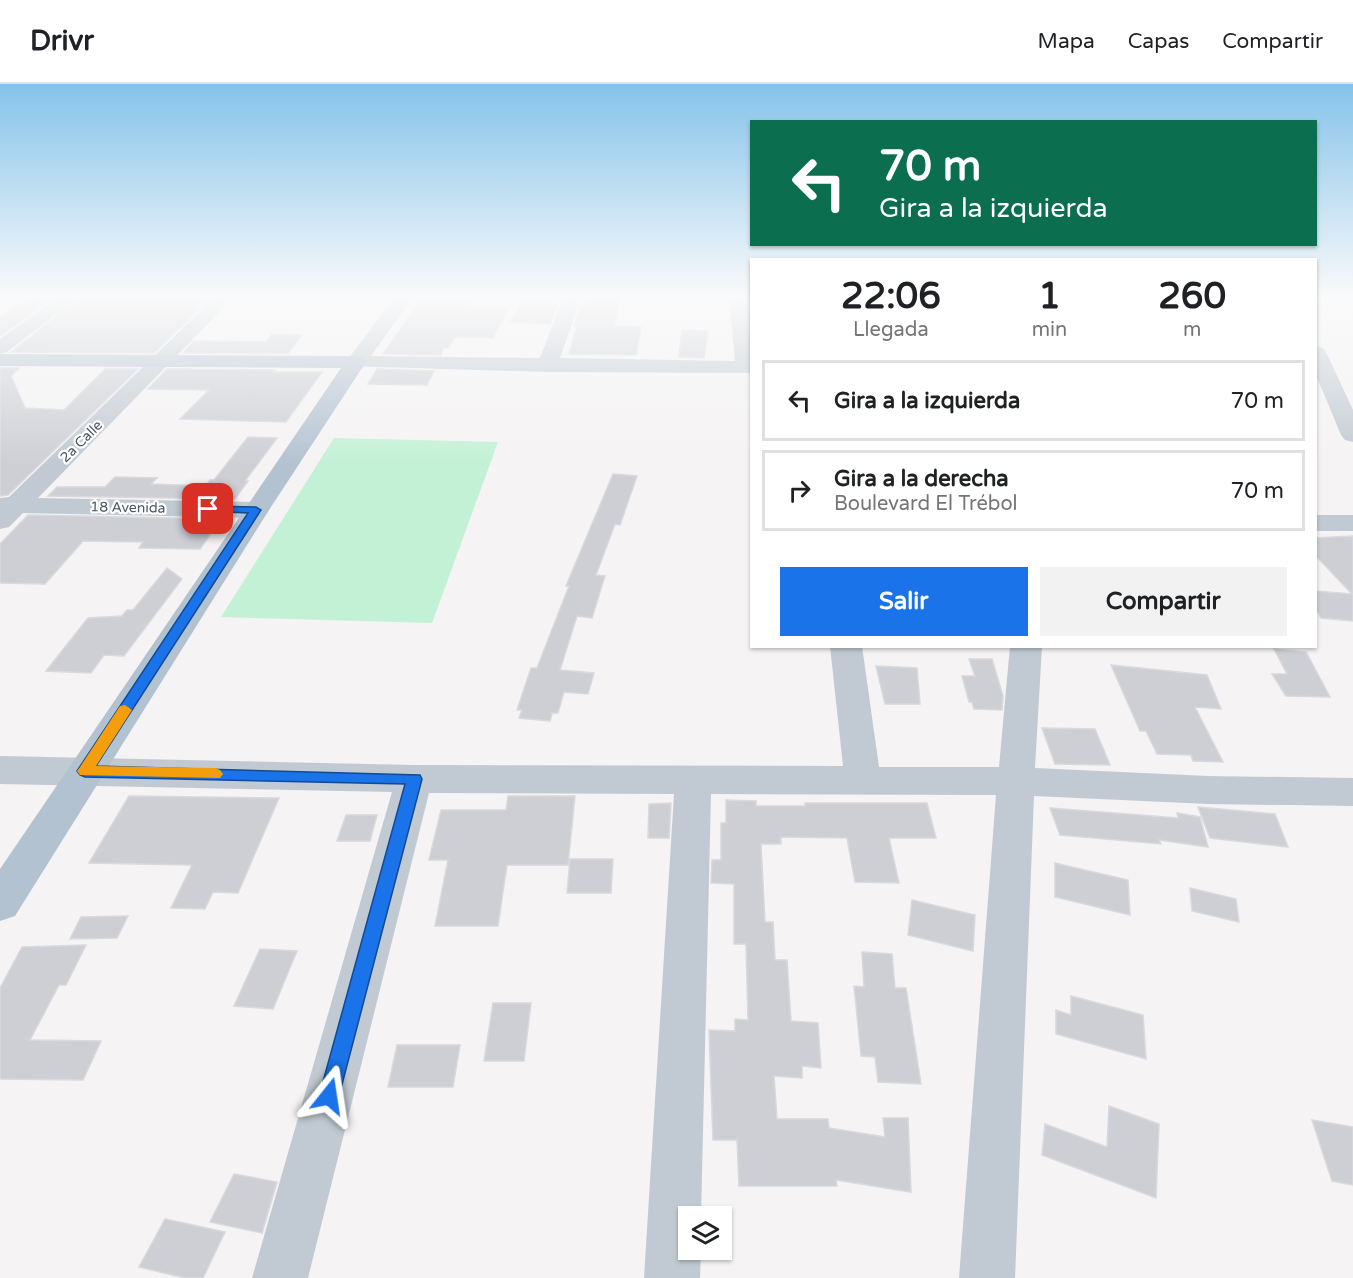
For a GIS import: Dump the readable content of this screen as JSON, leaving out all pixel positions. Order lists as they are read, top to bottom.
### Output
{
  "streets": {
    "street": ["2a Calle", "18 Avenida"]
  },
  "crossings": [
    ["2a Calle", "18 Avenida"]
  ],
  "page": {
    "header": "Drivr",
    "nav": ["Mapa", "Capas", "Compartir"],
    "turn": ["70 m", "Gira a la izquierda"],
    "eta": [
      "22:06",
      "Llegada",
      "1",
      "min",
      "260",
      "m"
    ],
    "list": [
      {
        "name": "Gira a la izquierda",
        "value": "70 m"
      },
      {
        "name": "Gira a la derecha",
        "note": "Boulevard El Trébol",
        "value": "70 m"
      }
    ],
    "buttons": ["Salir", "Compartir"]
  }
}
